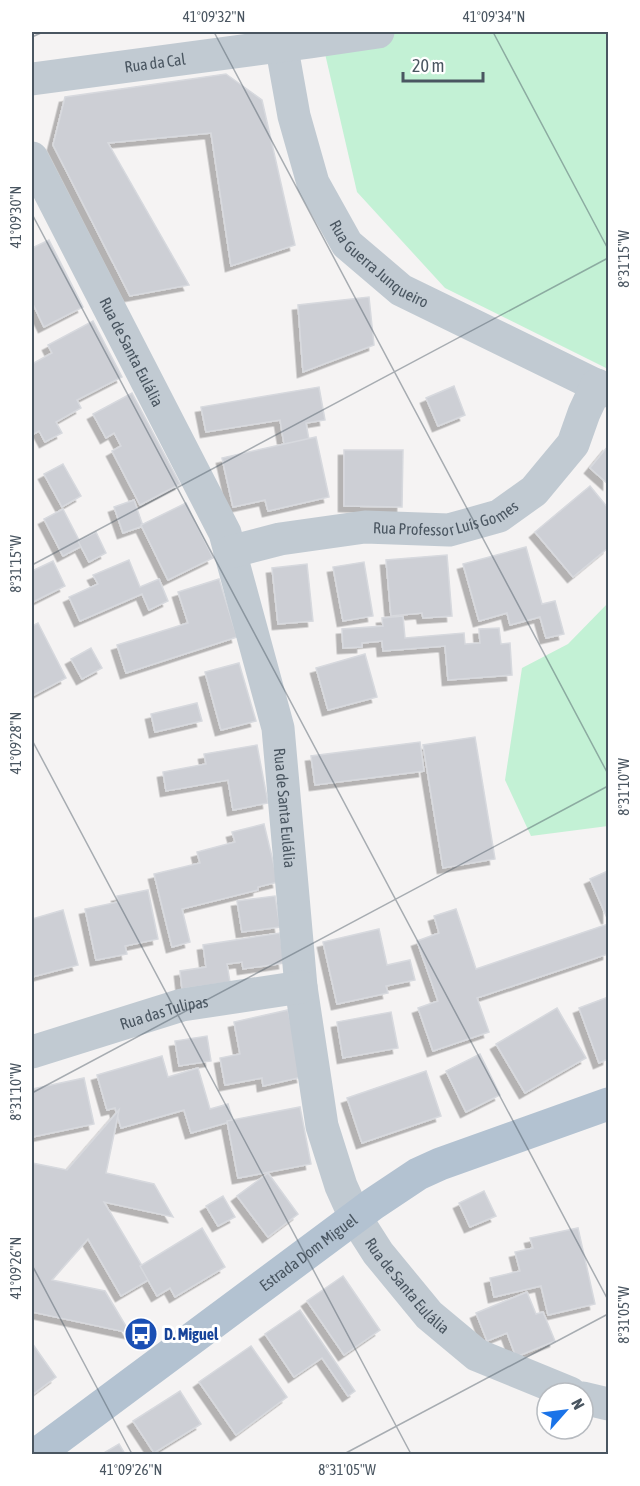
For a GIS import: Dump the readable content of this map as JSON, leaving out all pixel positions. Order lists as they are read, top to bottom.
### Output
{
  "streets": {
    "main road": ["Estrada Dom Miguel"],
    "street": [
      "Rua da Cal",
      "Rua Guerra Junqueiro",
      "Rua de Santa Eulália",
      "Rua Professor Luís Gomes",
      "Rua das Tulipas"
    ]
  },
  "crossings": [
    ["Rua da Cal", "Rua Guerra Junqueiro"],
    ["Rua Guerra Junqueiro", "Rua Professor Luís Gomes"],
    ["Rua de Santa Eulália", "Rua Professor Luís Gomes"],
    ["Rua de Santa Eulália", "Rua das Tulipas"],
    ["Rua de Santa Eulália", "Estrada Dom Miguel"]
  ],
  "places": {
    "bus stop": ["D. Miguel"]
  },
  "scale_bar": "20 m",
  "north": "top right",
  "coordinates": [
    "41°09'32\"N",
    "41°09'34\"N",
    "41°09'30\"N",
    "8°31'15\"W",
    "41°09'28\"N",
    "8°31'10\"W",
    "41°09'26\"N",
    "8°31'05\"W"
  ]
}
